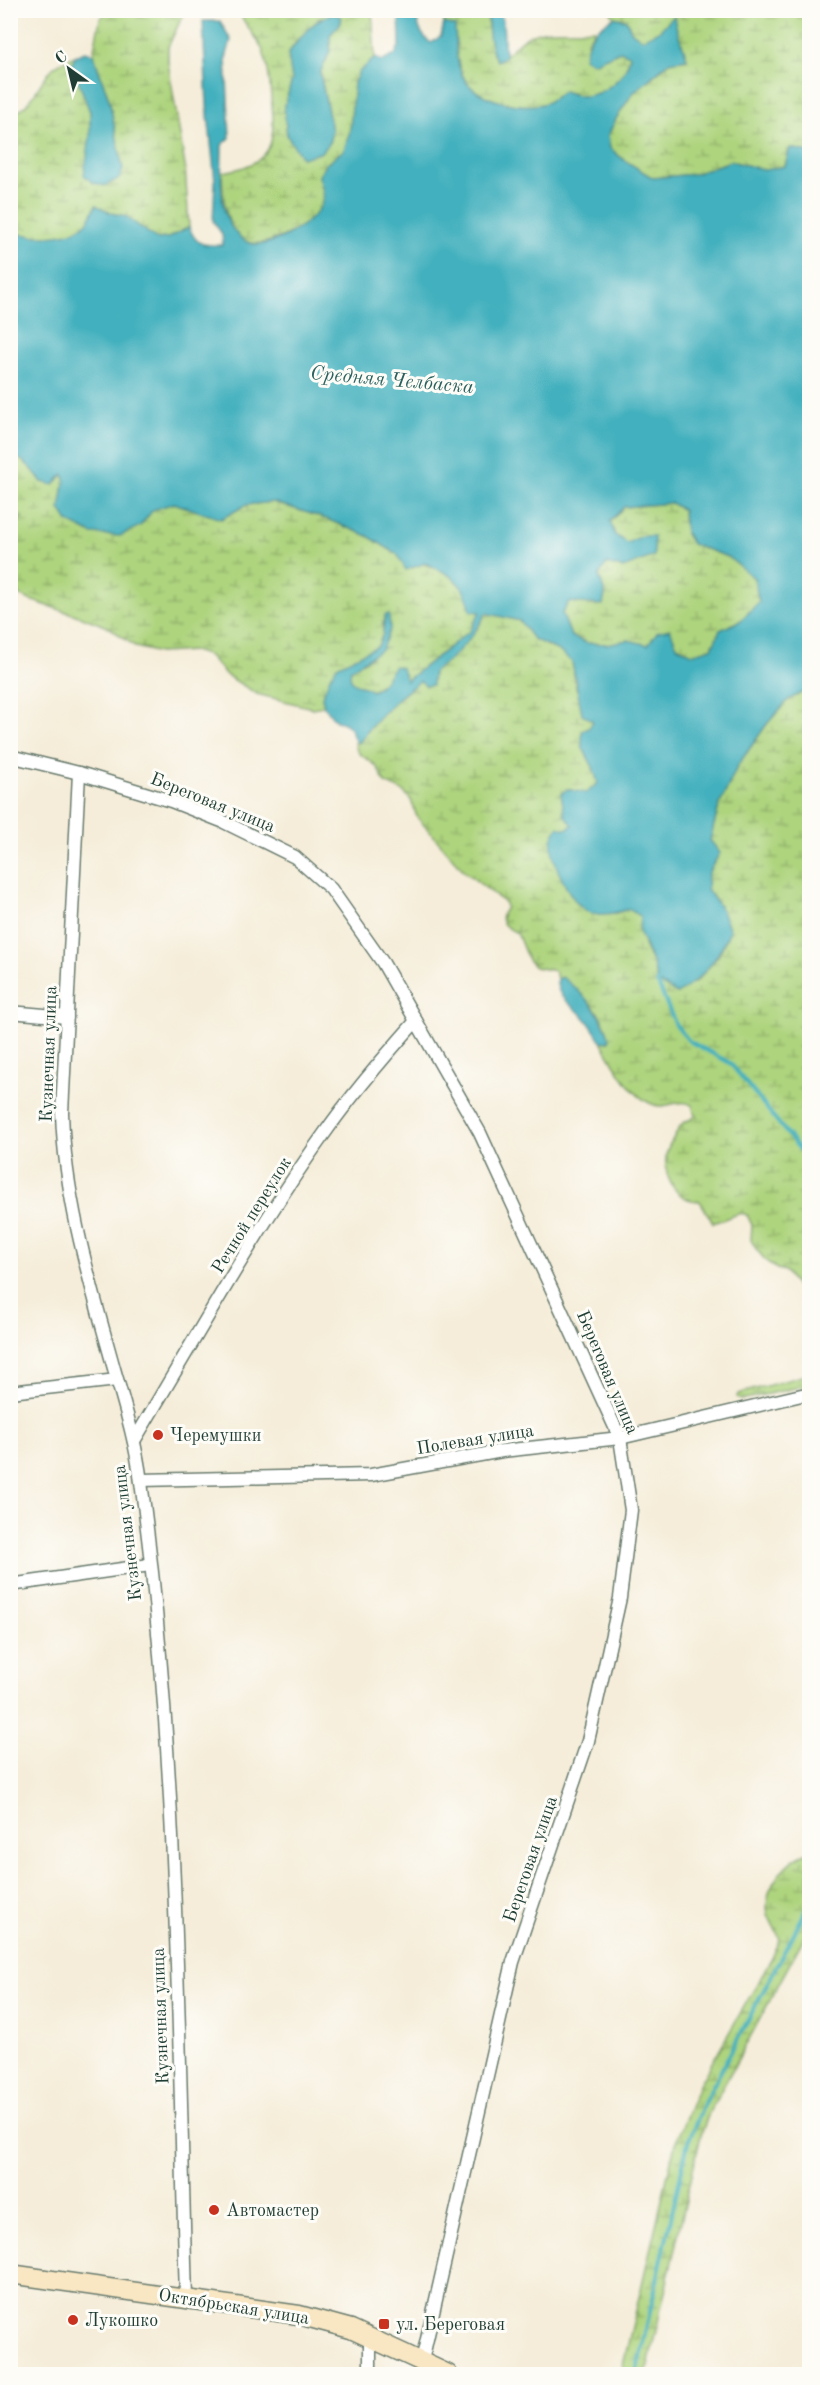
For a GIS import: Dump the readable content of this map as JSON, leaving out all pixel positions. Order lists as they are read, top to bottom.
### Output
{
  "streets": {
    "street": [
      "Береговая улица",
      "Кузнечная улица",
      "Речной переулок",
      "Полевая улица",
      "Октябрьская улица"
    ]
  },
  "crossings": [
    ["Береговая улица", "Кузнечная улица"],
    ["Береговая улица", "Речной переулок"],
    ["Береговая улица", "Полевая улица"],
    ["Береговая улица", "Октябрьская улица"],
    ["Кузнечная улица", "Речной переулок"],
    ["Кузнечная улица", "Полевая улица"],
    ["Кузнечная улица", "Октябрьская улица"]
  ],
  "water": ["Средняя Челбаска"],
  "places": {
    "other": ["Черемушки", "Автомастер", "Лукошко"],
    "transit": ["ул. Береговая"]
  },
  "north": "top left"
}
